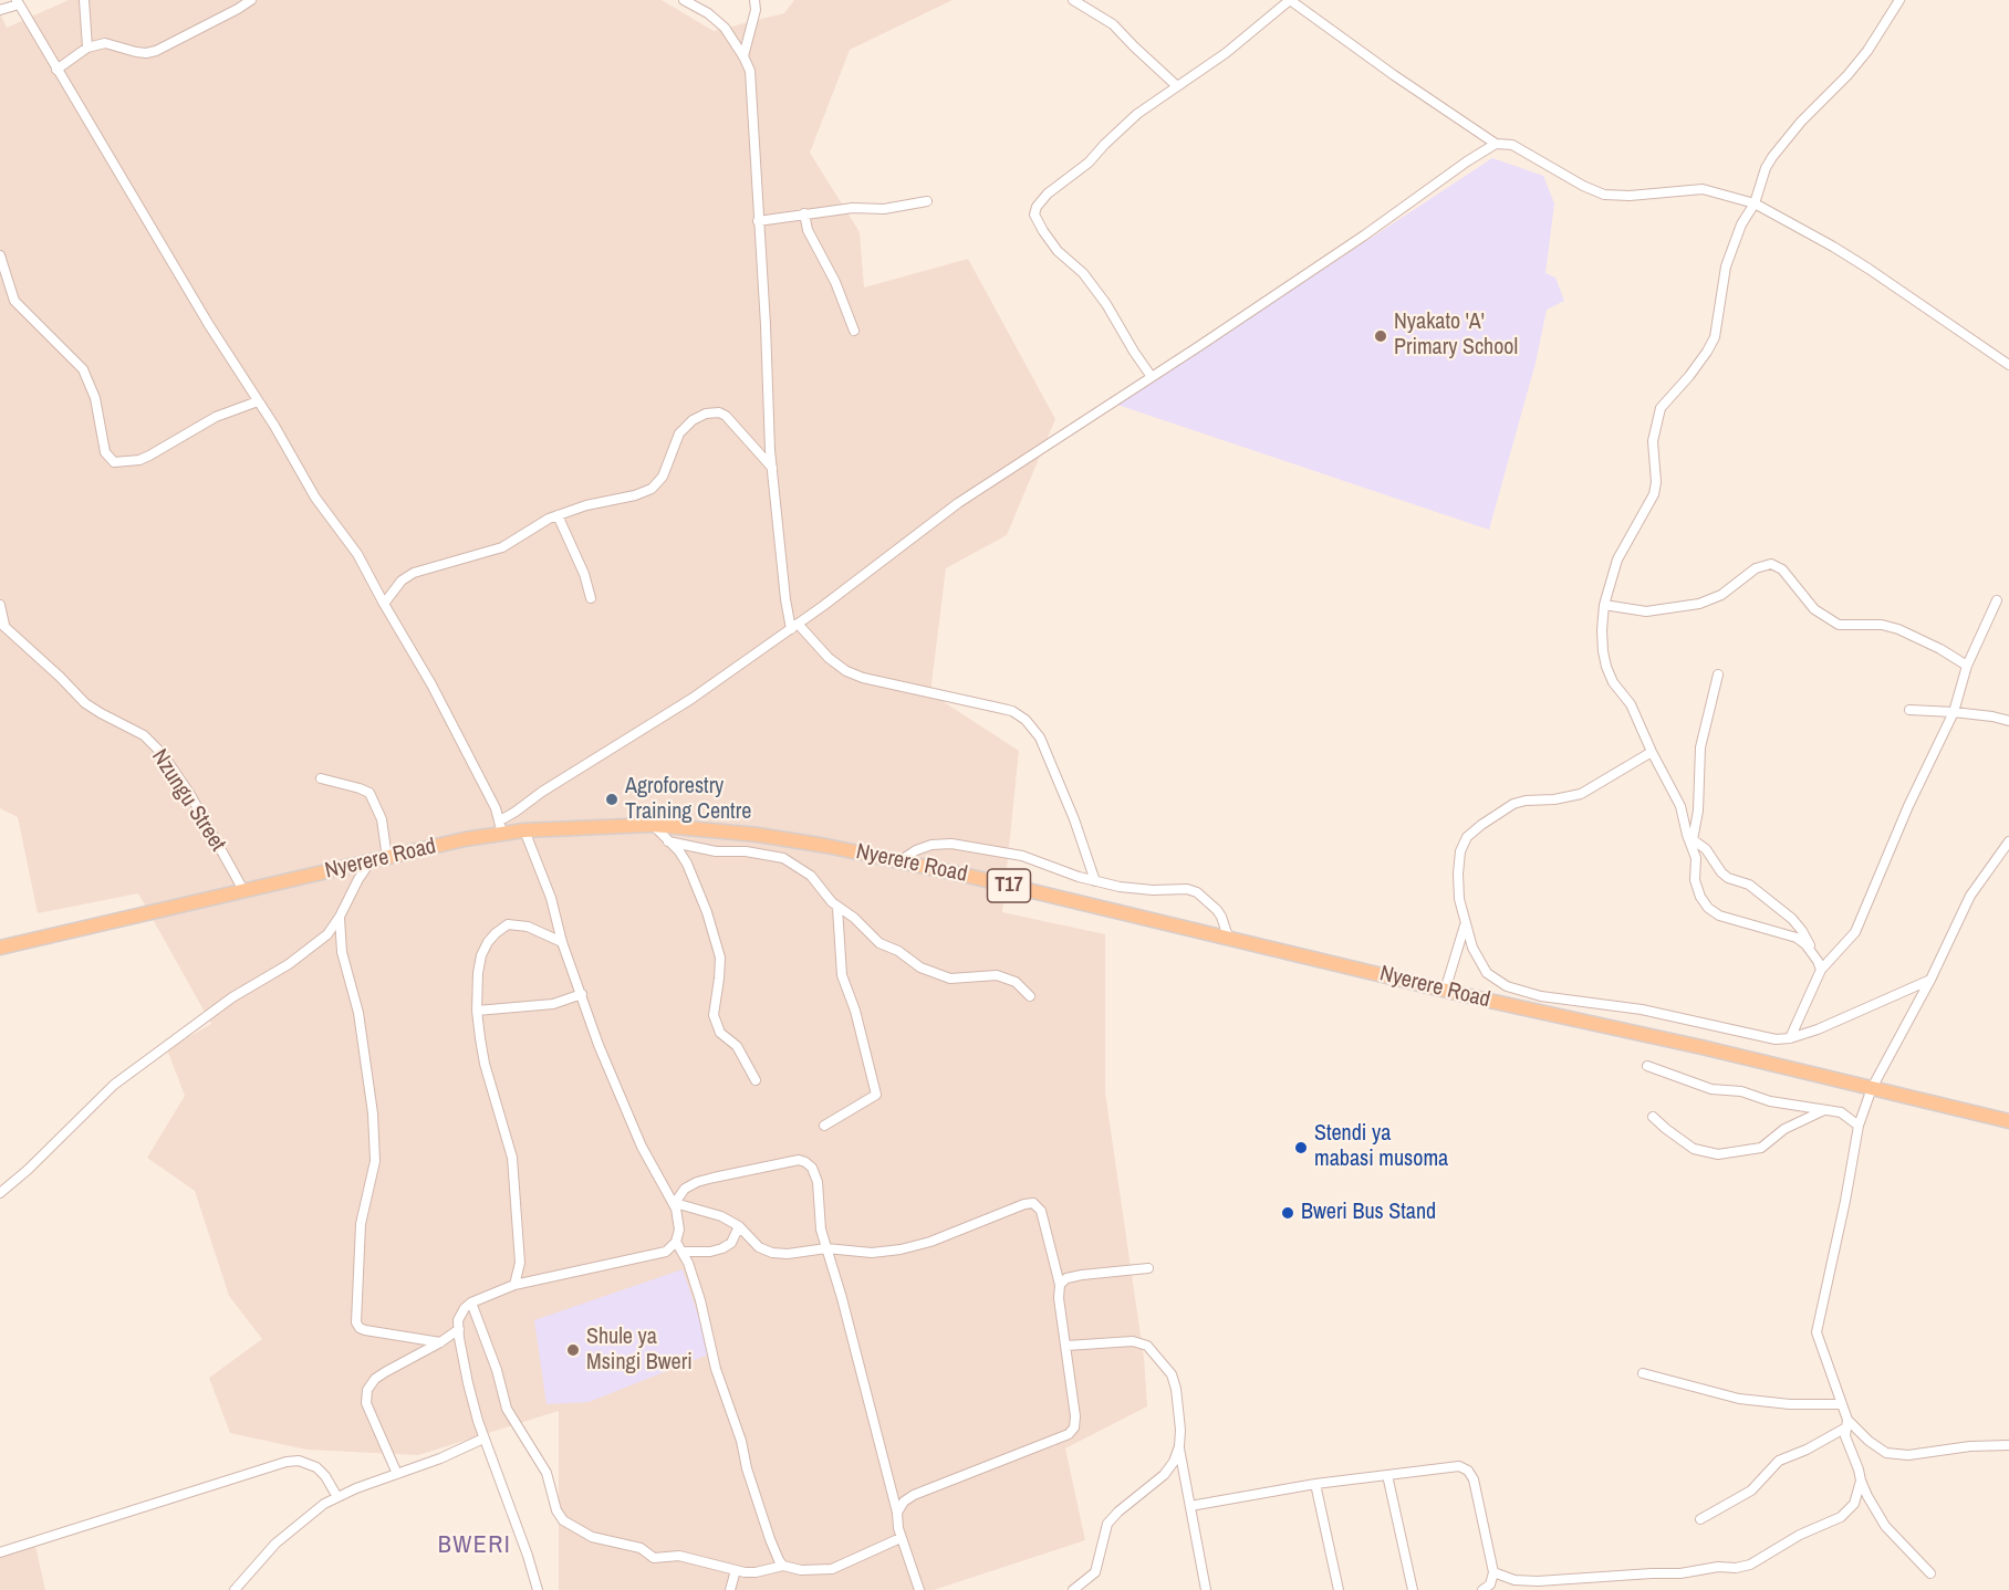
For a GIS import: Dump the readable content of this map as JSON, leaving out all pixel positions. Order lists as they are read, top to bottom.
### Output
{
  "streets": {
    "main road": ["Nyerere Road", "T17"],
    "street": ["Nzungu Street"]
  },
  "crossings": [
    ["Nzungu Street", "Nyerere Road"]
  ],
  "districts": ["BWERI"],
  "places": [
    "Nyakato 'A' Primary School",
    "Agroforestry Training Centre",
    "Stendi ya mabasi musoma",
    "Bweri Bus Stand",
    "Shule ya Msingi Bweri"
  ]
}
